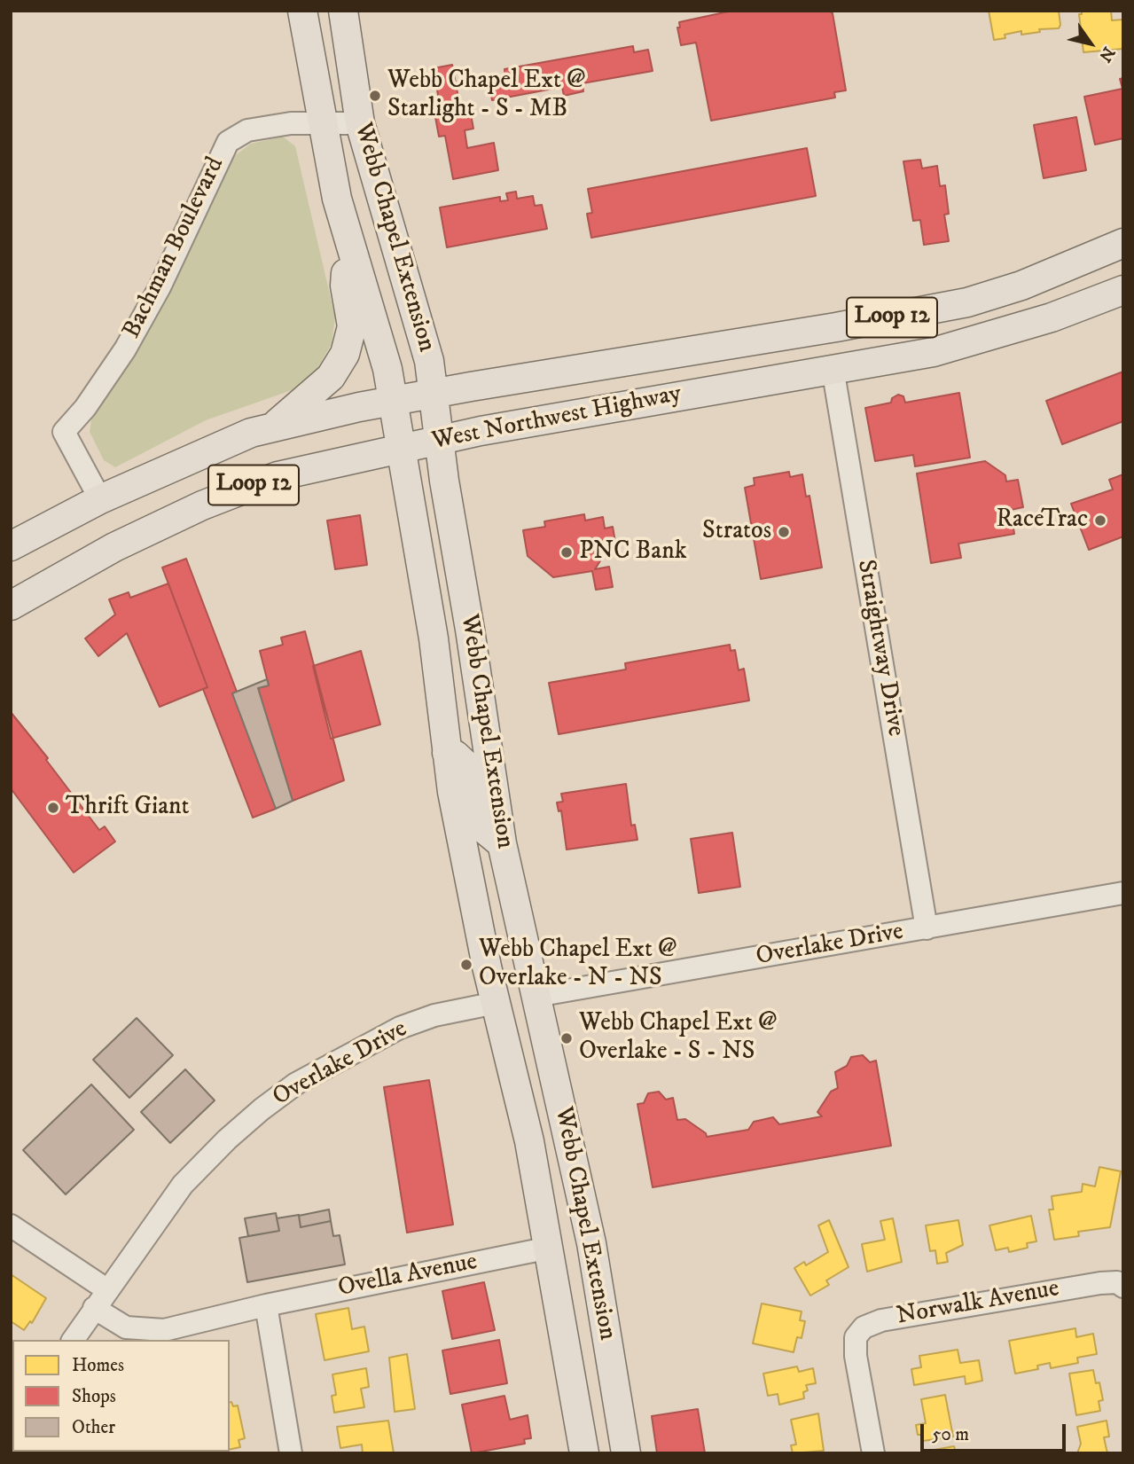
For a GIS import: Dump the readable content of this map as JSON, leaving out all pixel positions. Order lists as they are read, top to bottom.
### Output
{
  "streets": {
    "main road": ["Webb Chapel Extension", "Loop 12", "West Northwest Highway"],
    "street": [
      "Bachman Boulevard",
      "Straightway Drive",
      "Overlake Drive",
      "Ovella Avenue",
      "Norwalk Avenue"
    ]
  },
  "crossings": [
    ["Webb Chapel Extension", "Bachman Boulevard"],
    ["Webb Chapel Extension", "West Northwest Highway"],
    ["Webb Chapel Extension", "Overlake Drive"],
    ["Webb Chapel Extension", "Ovella Avenue"],
    ["Bachman Boulevard", "West Northwest Highway"],
    ["West Northwest Highway", "Straightway Drive"],
    ["Straightway Drive", "Overlake Drive"],
    ["Overlake Drive", "Ovella Avenue"]
  ],
  "places": [
    "Webb Chapel Ext @ Starlight - S - MB",
    "RaceTrac",
    "Stratos",
    "PNC Bank",
    "Thrift Giant",
    "Webb Chapel Ext @ Overlake - N - NS",
    "Webb Chapel Ext @ Overlake - S - NS"
  ],
  "legend": ["Homes", "Shops", "Other"],
  "scale_bar": "50 m",
  "north": "bottom right"
}
